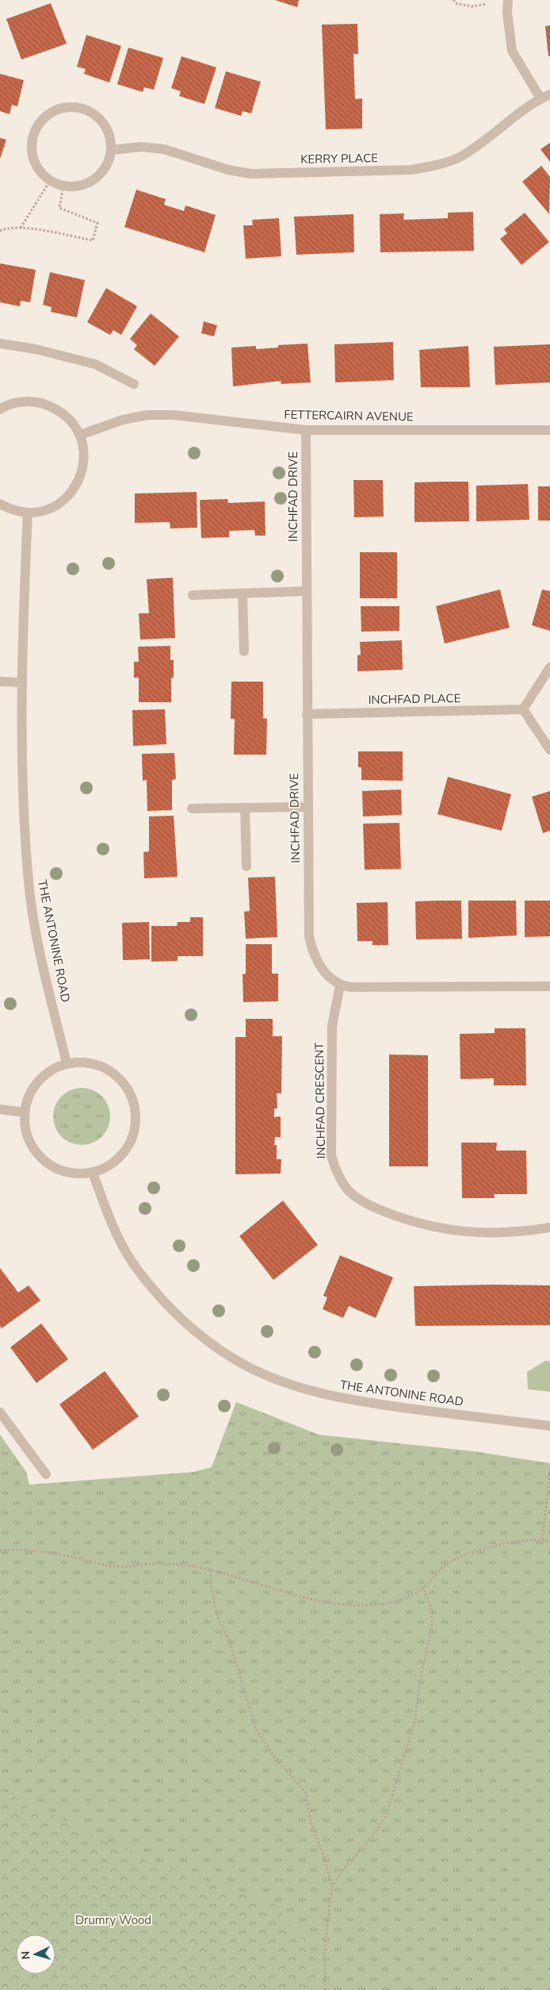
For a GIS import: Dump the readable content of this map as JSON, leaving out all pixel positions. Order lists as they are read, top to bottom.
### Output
{
  "streets": {
    "street": [
      "KERRY PLACE",
      "FETTERCAIRN AVENUE",
      "INCHFAD DRIVE",
      "INCHFAD PLACE",
      "THE ANTONINE ROAD",
      "INCHFAD CRESCENT"
    ]
  },
  "crossings": [
    ["FETTERCAIRN AVENUE", "INCHFAD DRIVE"],
    ["INCHFAD DRIVE", "INCHFAD PLACE"],
    ["INCHFAD DRIVE", "INCHFAD CRESCENT"]
  ],
  "parks": ["Drumry Wood"],
  "north": "left"
}
